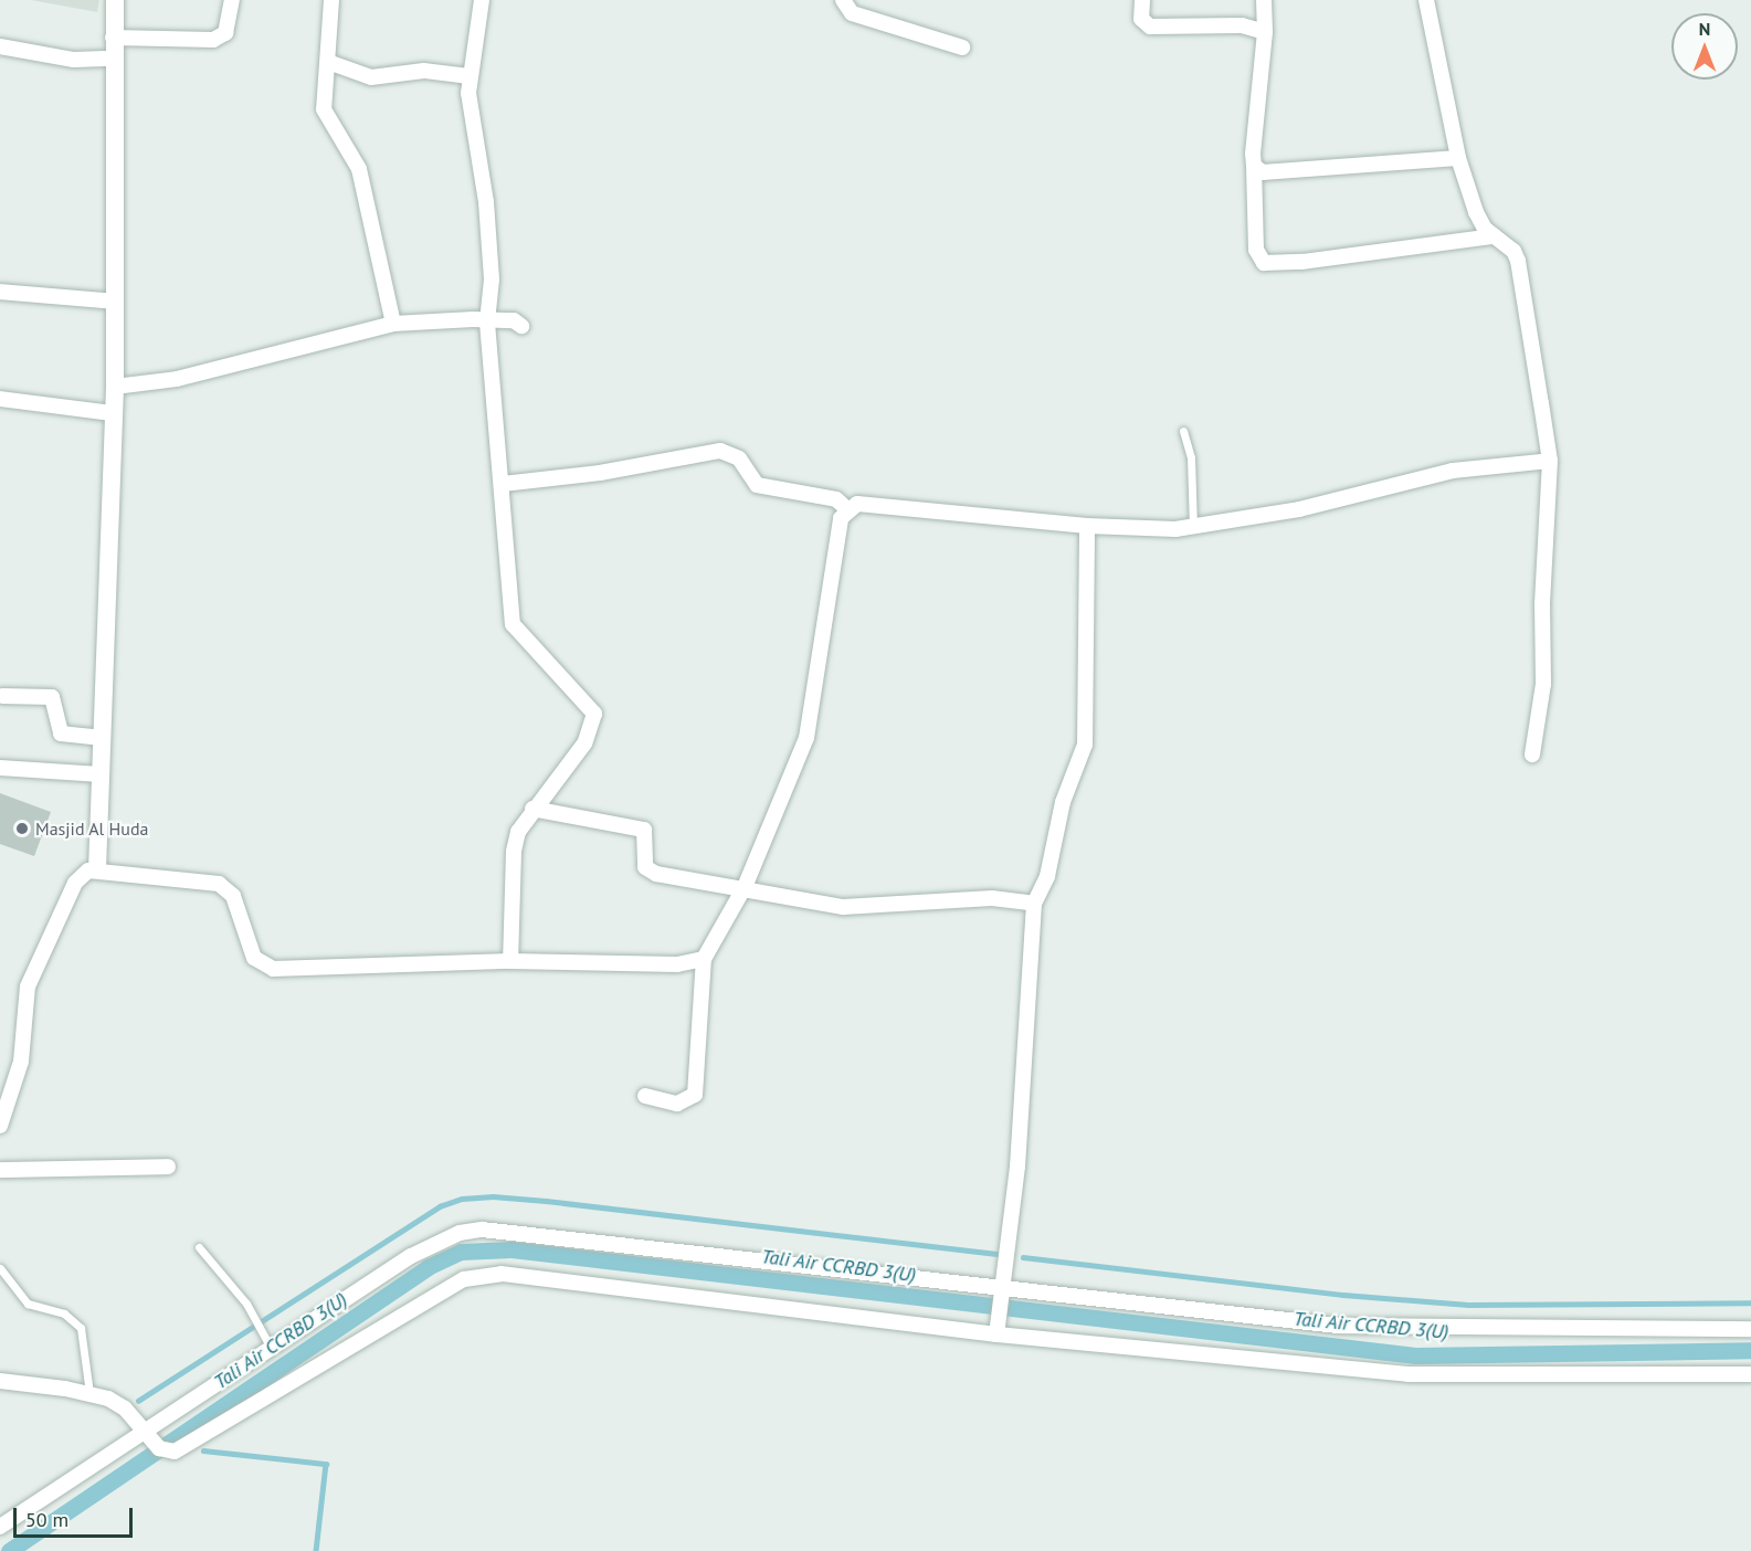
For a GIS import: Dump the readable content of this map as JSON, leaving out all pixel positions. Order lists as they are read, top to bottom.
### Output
{
  "water": ["Tali Air CCRBD 3(U)"],
  "places": ["Masjid Al Huda"],
  "scale_bar": "50 m",
  "north": "top"
}
